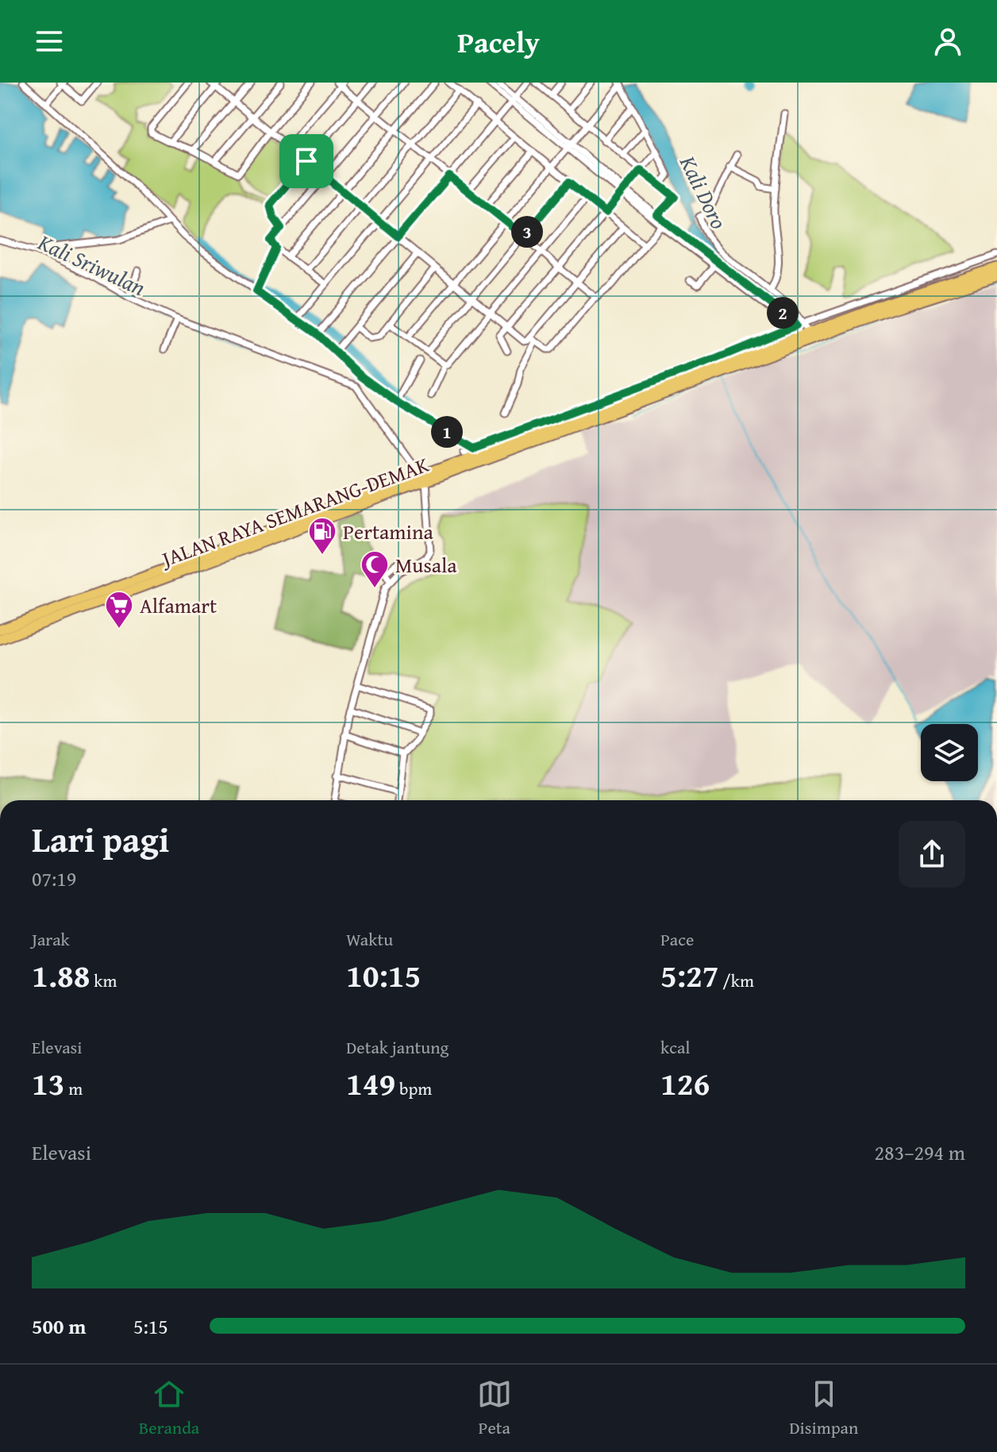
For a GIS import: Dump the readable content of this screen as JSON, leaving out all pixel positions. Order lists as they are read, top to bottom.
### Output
{
  "streets": {
    "highway": ["JALAN RAYA SEMARANG-DEMAK"]
  },
  "water": ["Kali Doro", "Kali Sriwulan"],
  "places": {
    "fuel station": ["Pertamina"],
    "mosque": ["Musala"],
    "supermarket": ["Alfamart"]
  },
  "page": {
    "header": "Pacely",
    "pins": ["3", "2", "1"],
    "heading": ["Lari pagi", "07:19"],
    "stats": [
      ["Jarak", "1.88 km"],
      ["Waktu", "10:15"],
      ["Pace", "5:27 /km"],
      ["Elevasi", "13 m"],
      ["Detak jantung", "149 bpm"],
      ["kcal", "126"]
    ],
    "chart": ["Elevasi", "283–294 m"],
    "list": [
      {
        "name": "500 m",
        "note": "5:15"
      }
    ],
    "tabs": ["Beranda", "Peta", "Disimpan"]
  }
}
